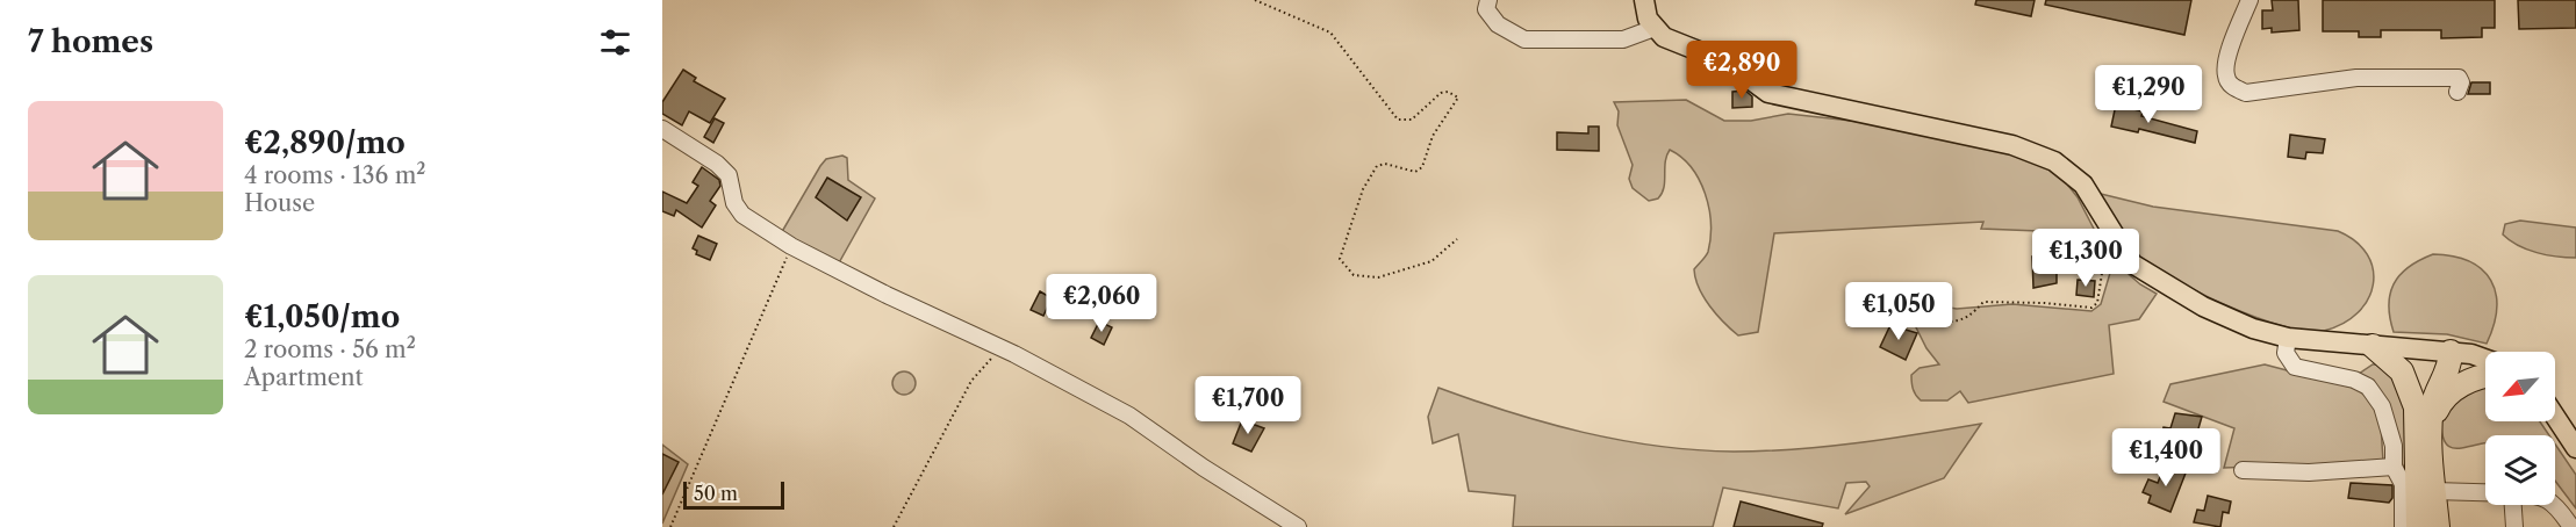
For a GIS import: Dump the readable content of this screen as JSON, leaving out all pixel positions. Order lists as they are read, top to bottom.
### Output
{
  "scale_bar": "50 m",
  "north": "bottom left",
  "page": {
    "heading": "7 homes",
    "price": [
      "€2,890",
      "€1,290",
      "€1,300",
      "€2,060",
      "€1,050",
      "€1,700",
      "€1,400"
    ],
    "list": [
      {
        "name": "€2,890/mo",
        "note": "4 rooms · 136 m² · House"
      },
      {
        "name": "€1,050/mo",
        "note": "2 rooms · 56 m² · Apartment"
      }
    ],
    "scale": "50 m"
  }
}
